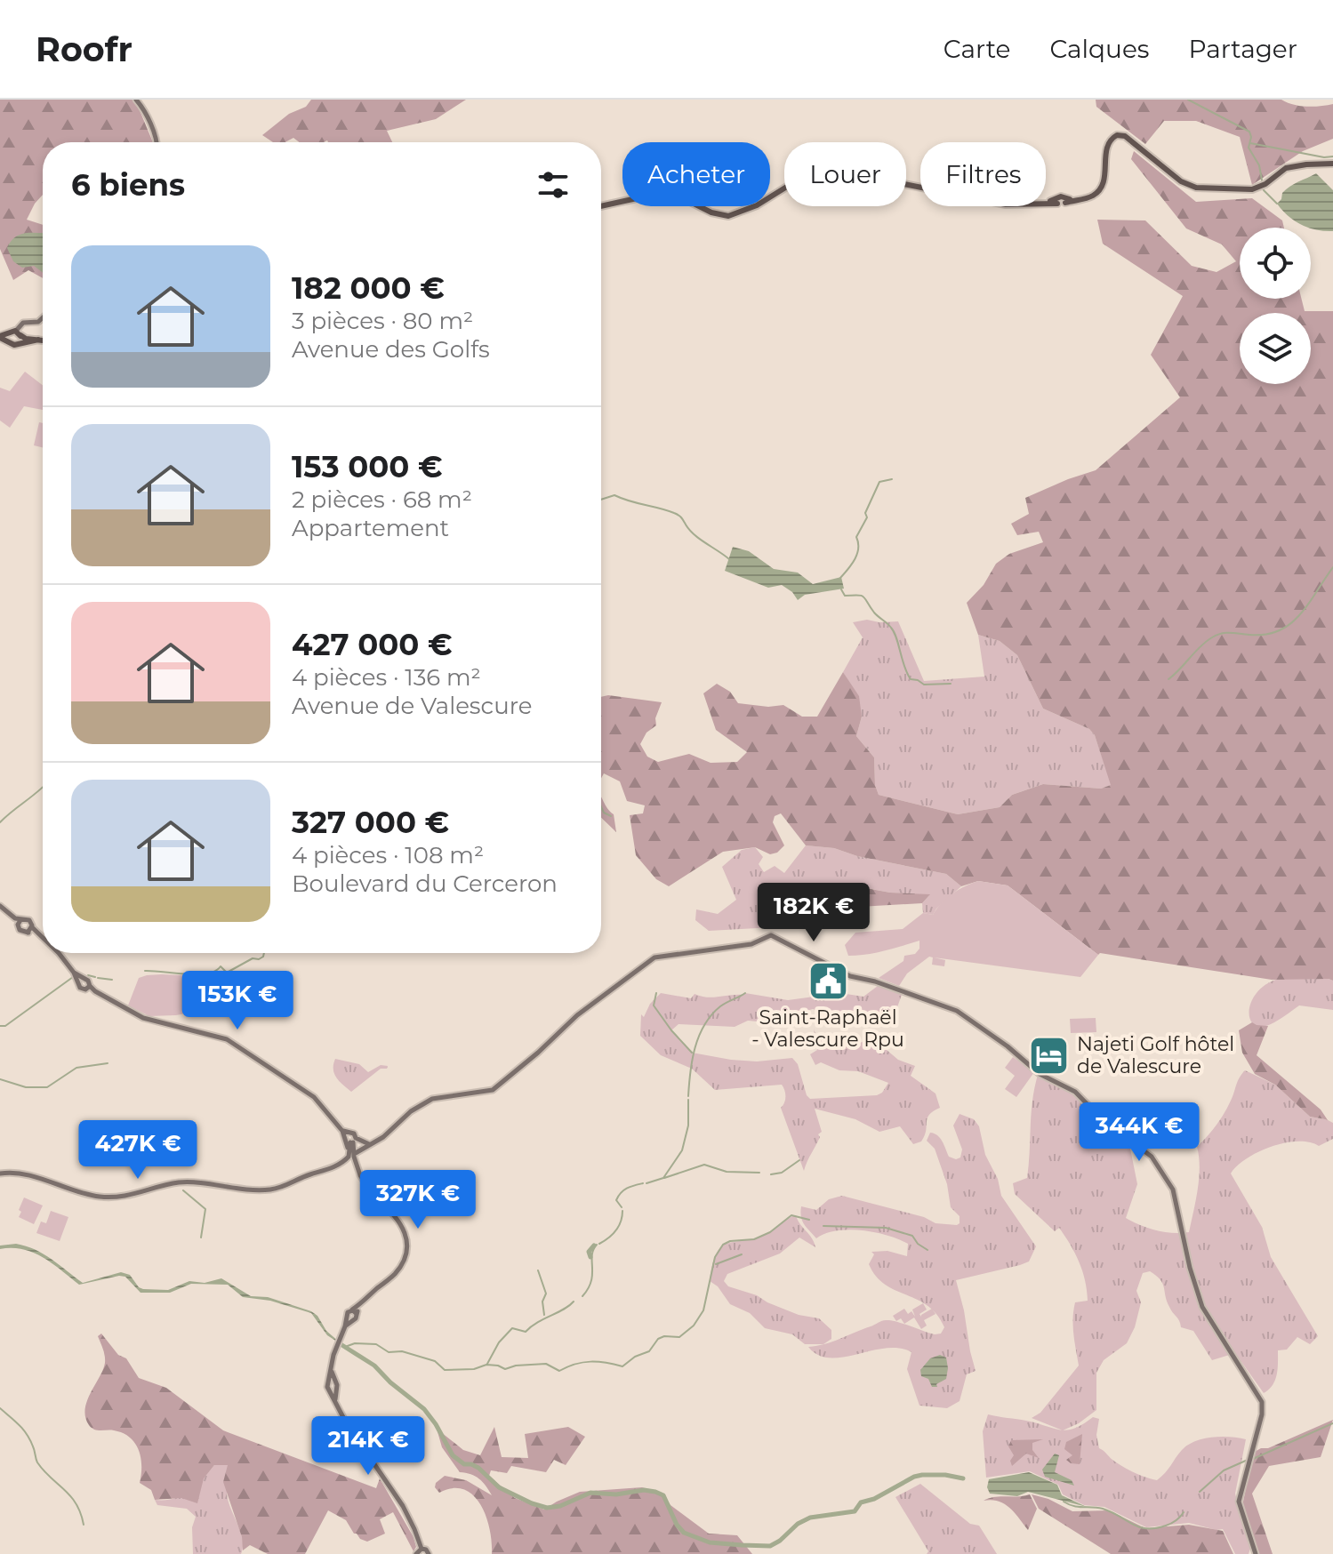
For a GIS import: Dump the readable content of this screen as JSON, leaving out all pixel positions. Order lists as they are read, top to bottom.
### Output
{
  "places": {
    "public building": ["Saint-Raphaël - Valescure Rpu"],
    "hotel": ["Najeti Golf hôtel de Valescure"]
  },
  "page": {
    "header": "Roofr",
    "nav": ["Carte", "Calques", "Partager"],
    "chip": ["Acheter", "Louer", "Filtres"],
    "heading": "6 biens",
    "list": [
      {
        "name": "182 000 €",
        "note": "3 pièces · 80 m² · Avenue des Golfs"
      },
      {
        "name": "153 000 €",
        "note": "2 pièces · 68 m² · Appartement"
      },
      {
        "name": "427 000 €",
        "note": "4 pièces · 136 m² · Avenue de Valescure"
      },
      {
        "name": "327 000 €",
        "note": "4 pièces · 108 m² · Boulevard du Cerceron"
      }
    ],
    "price": [
      "182K €",
      "153K €",
      "344K €",
      "427K €",
      "327K €",
      "214K €"
    ]
  }
}
